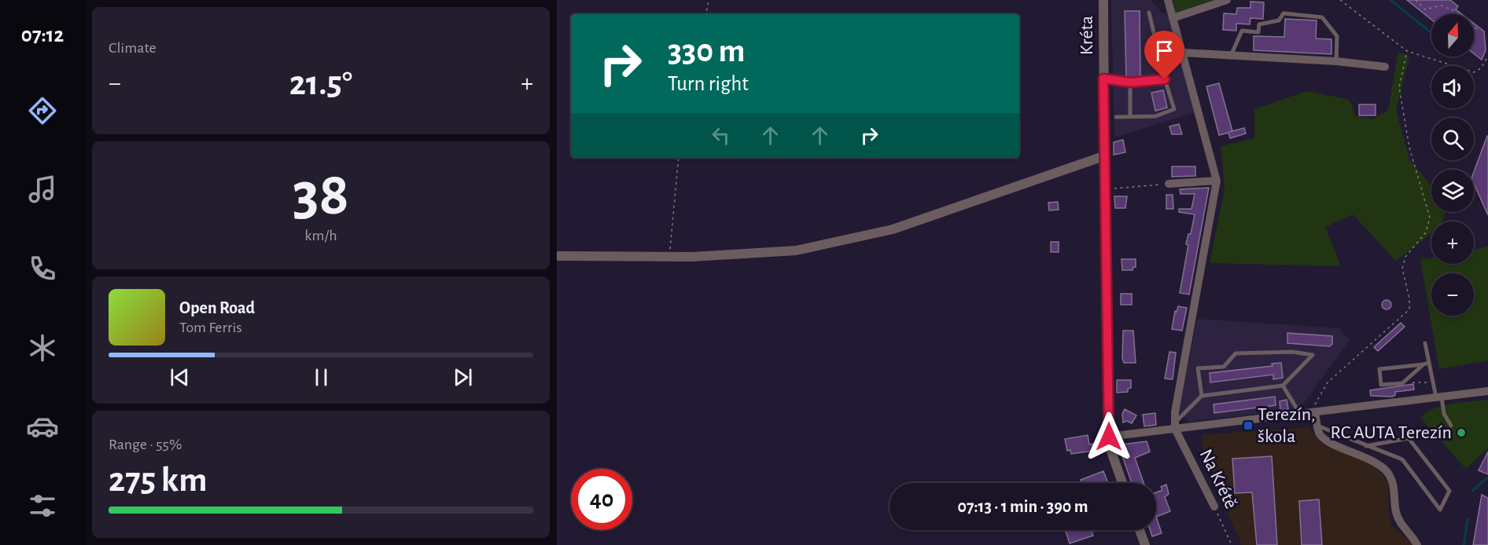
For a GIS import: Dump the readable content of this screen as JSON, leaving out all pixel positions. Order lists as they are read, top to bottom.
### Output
{
  "streets": {
    "street": ["Kréta", "Na Krétě"]
  },
  "places": {
    "transit": ["Terezín, škola"],
    "other": ["RC AUTA Terezín"]
  },
  "north": "top",
  "page": {
    "tabs": "07:12",
    "tile": [
      "Climate",
      ["38", "km/h"],
      ["Range · 55%", "275 km"]
    ],
    "map_buttons": ["+", "−"],
    "turn": ["330 m", "Turn right"],
    "heat": ["−", "21.5°", "+"],
    "song": ["Open Road", "Tom Ferris"],
    "limit": "40",
    "trip": "07:13 · 1 min · 390 m"
  }
}
